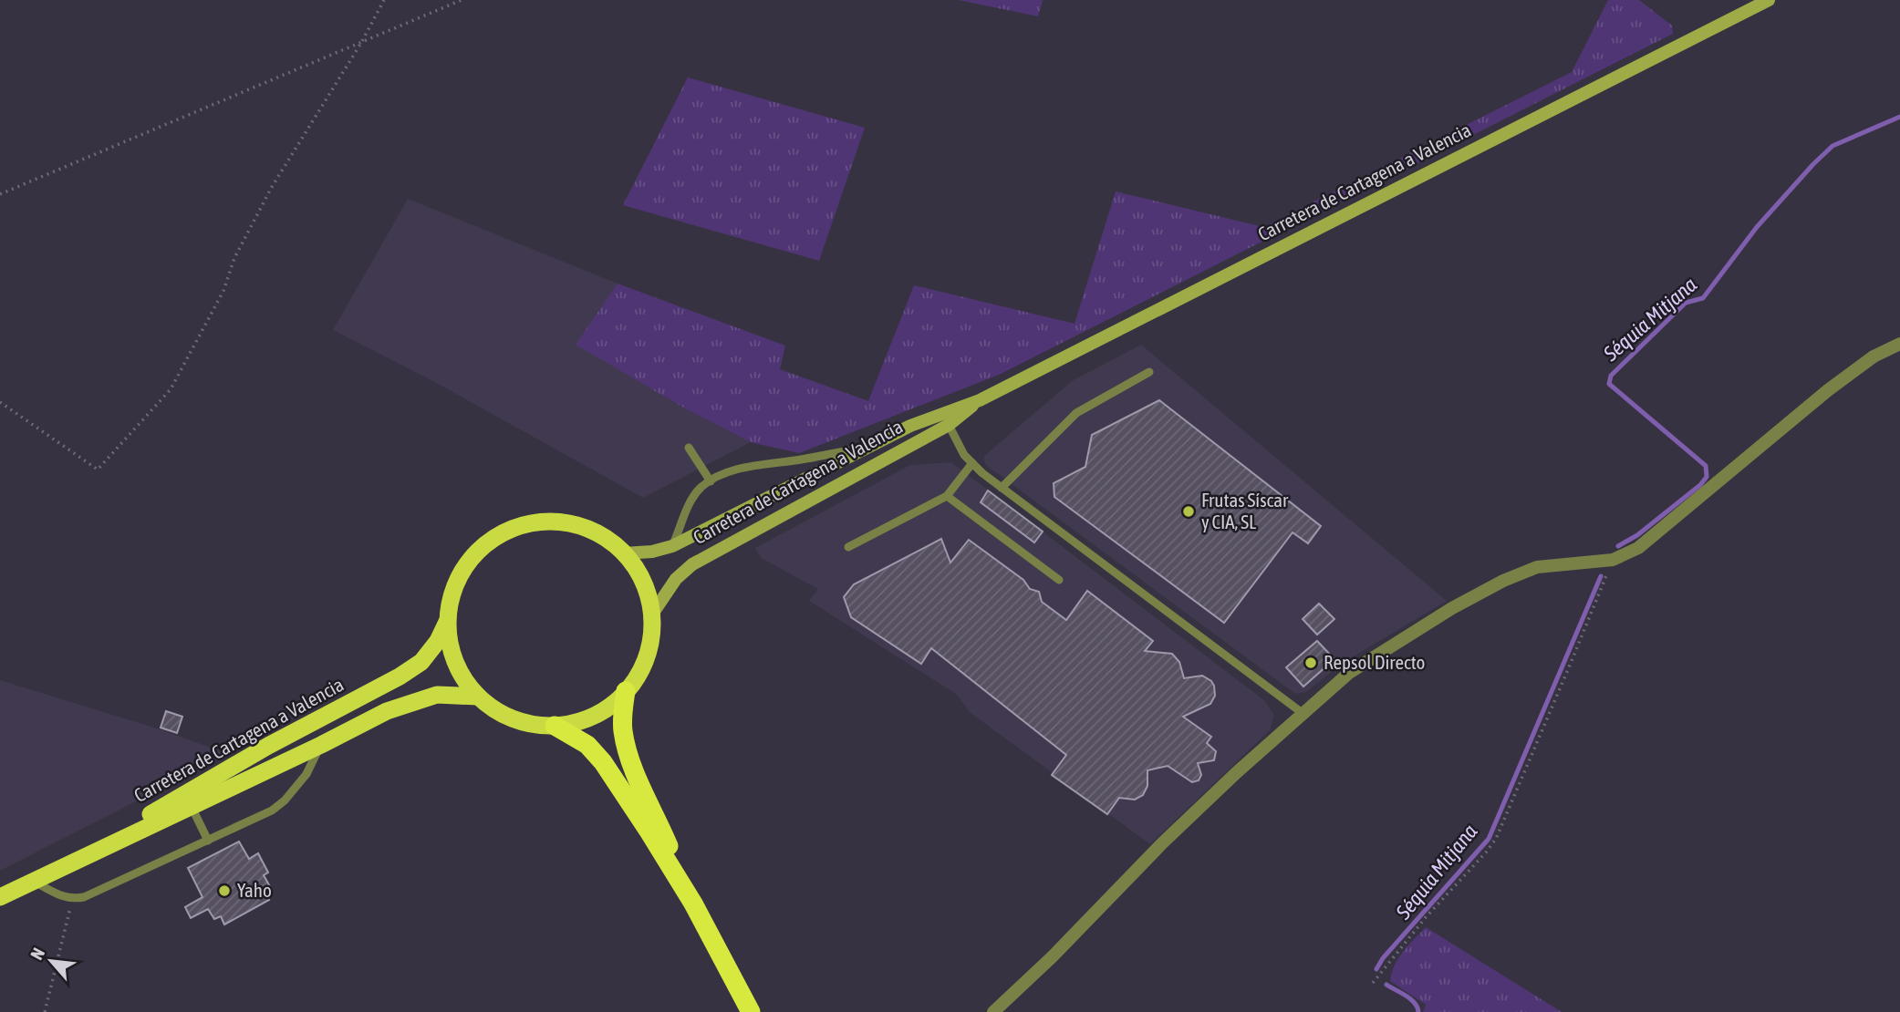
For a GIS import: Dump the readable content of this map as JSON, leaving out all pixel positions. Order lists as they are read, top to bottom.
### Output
{
  "streets": {
    "highway": ["Carretera de Cartagena a Valencia"]
  },
  "water": ["Séquia Mitjana"],
  "places": ["Frutas Síscar y CIA, SL", "Repsol Directo", "Yaho"],
  "north": "top left"
}
